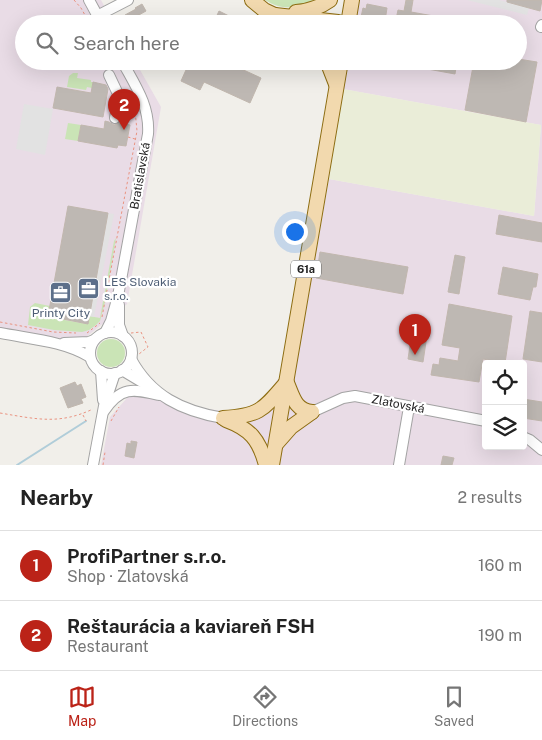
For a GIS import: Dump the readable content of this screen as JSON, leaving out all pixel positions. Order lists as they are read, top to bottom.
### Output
{
  "streets": {
    "main road": ["61a"],
    "street": ["Bratislavská", "Zlatovská"]
  },
  "places": {
    "office": ["LES Slovakia s.r.o.", "Printy City"]
  },
  "page": {
    "search": "Search here",
    "pins": ["2", "1"],
    "heading": ["Nearby", "2 results"],
    "list": [
      {
        "mark": "1",
        "name": "ProfiPartner s.r.o.",
        "note": "Shop · Zlatovská",
        "value": "160 m"
      },
      {
        "mark": "2",
        "name": "Reštaurácia a kaviareň FSH",
        "note": "Restaurant",
        "value": "190 m"
      }
    ],
    "nav": ["Map", "Directions", "Saved"]
  }
}
